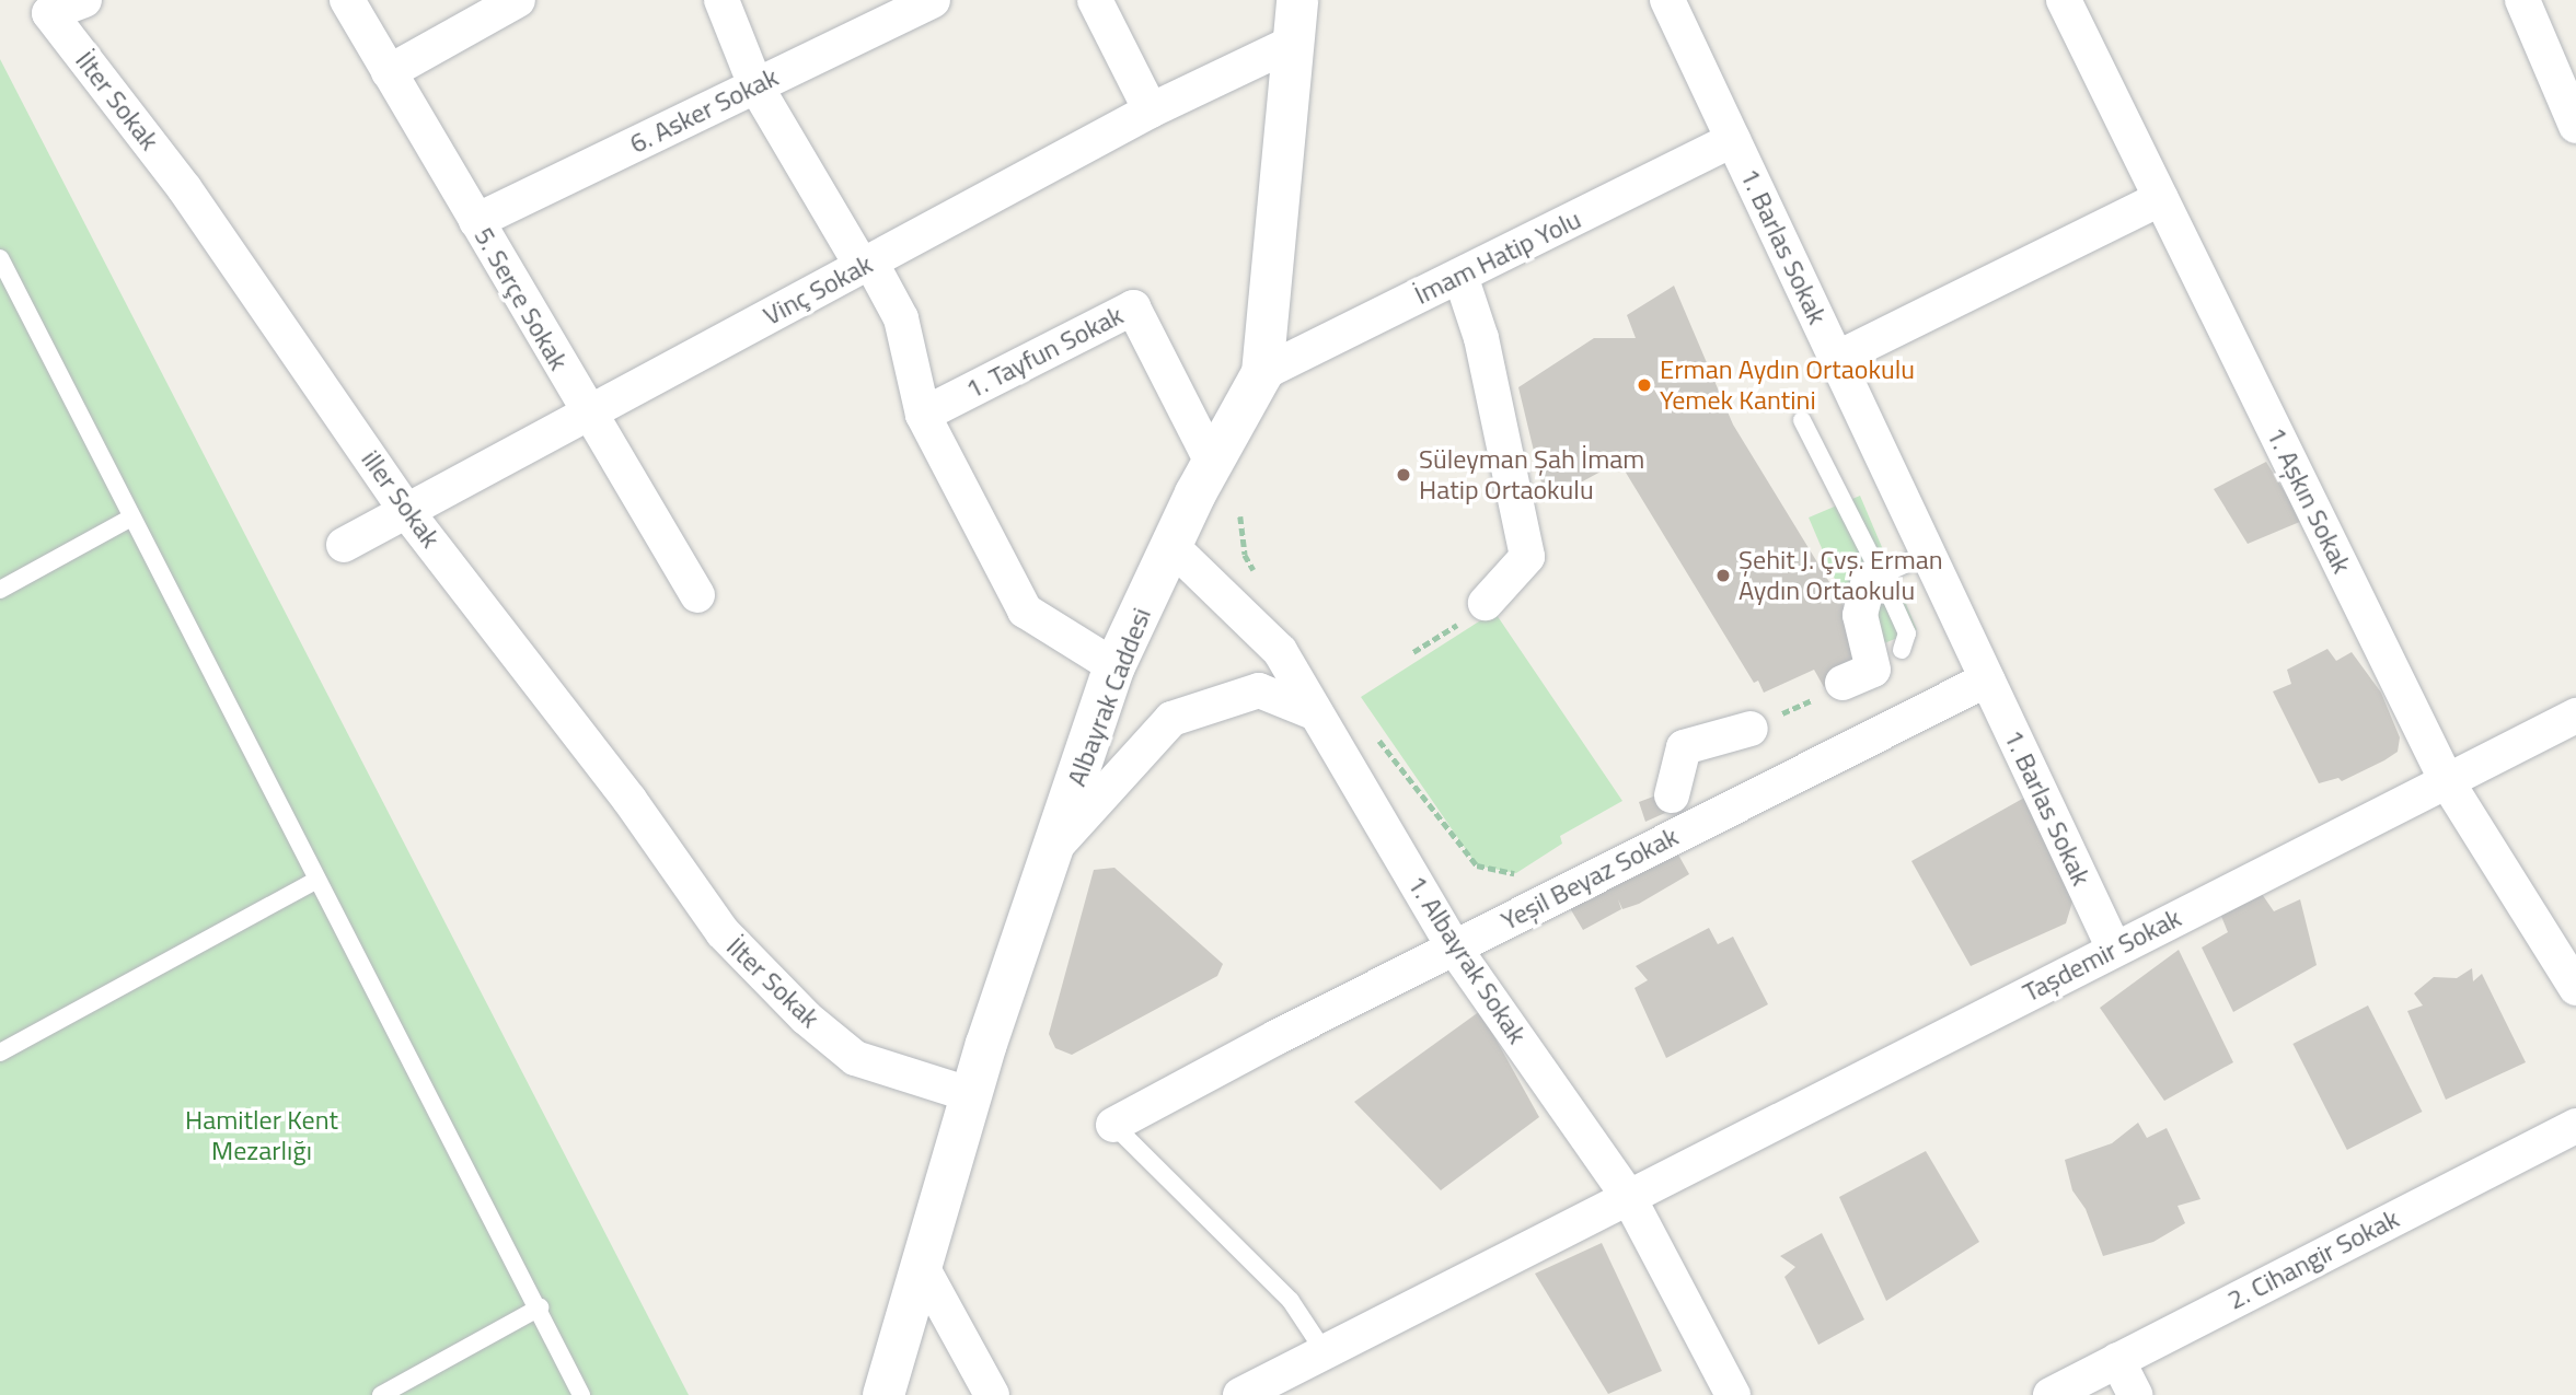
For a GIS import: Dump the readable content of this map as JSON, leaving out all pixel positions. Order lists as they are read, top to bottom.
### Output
{
  "streets": {
    "street": [
      "İlter Sokak",
      "6. Asker Sokak",
      "1. Barlas Sokak",
      "İmam Hatip Yolu",
      "Vinç Sokak",
      "5. Serçe Sokak",
      "1. Tayfun Sokak",
      "iller Sokak",
      "1. Aşkın Sokak",
      "Albayrak Caddesi",
      "Yeşil Beyaz Sokak",
      "Taşdemir Sokak",
      "1. Albayrak Sokak",
      "2. Cihangir Sokak"
    ]
  },
  "crossings": [
    ["İlter Sokak", "iller Sokak"],
    ["İlter Sokak", "Albayrak Caddesi"],
    ["6. Asker Sokak", "5. Serçe Sokak"],
    ["1. Barlas Sokak", "İmam Hatip Yolu"],
    ["1. Barlas Sokak", "Yeşil Beyaz Sokak"],
    ["1. Barlas Sokak", "Taşdemir Sokak"],
    ["İmam Hatip Yolu", "Albayrak Caddesi"],
    ["Vinç Sokak", "5. Serçe Sokak"],
    ["Vinç Sokak", "iller Sokak"],
    ["Vinç Sokak", "Albayrak Caddesi"],
    ["1. Tayfun Sokak", "Albayrak Caddesi"],
    ["1. Aşkın Sokak", "Taşdemir Sokak"],
    ["Albayrak Caddesi", "1. Albayrak Sokak"],
    ["Yeşil Beyaz Sokak", "1. Albayrak Sokak"],
    ["Taşdemir Sokak", "1. Albayrak Sokak"]
  ],
  "parks": ["Hamitler Kent Mezarlığı"],
  "places": ["Erman Aydın Ortaokulu Yemek Kantini", "Süleyman Şah İmam Hatip Ortaokulu", "Şehit J. Çvş. Erman Aydın Ortaokulu"]
}
